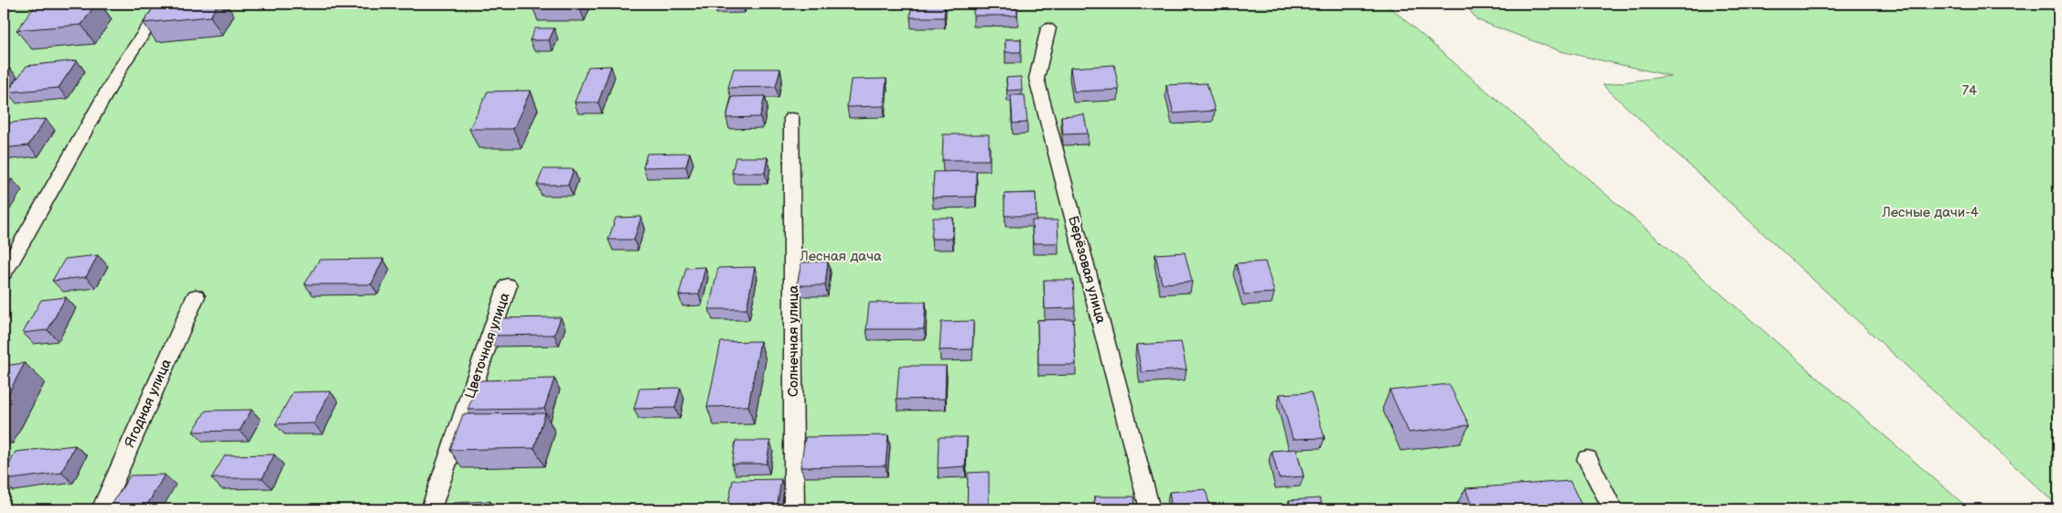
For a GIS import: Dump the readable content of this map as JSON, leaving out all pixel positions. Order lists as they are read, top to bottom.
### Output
{
  "streets": {
    "lane": [
      "Берёзовая улица",
      "Солнечная улица",
      "Цветочная улица",
      "Ягодная улица"
    ]
  },
  "parks": ["74", "Лесные дачи-4", "Лесная дача"]
}
